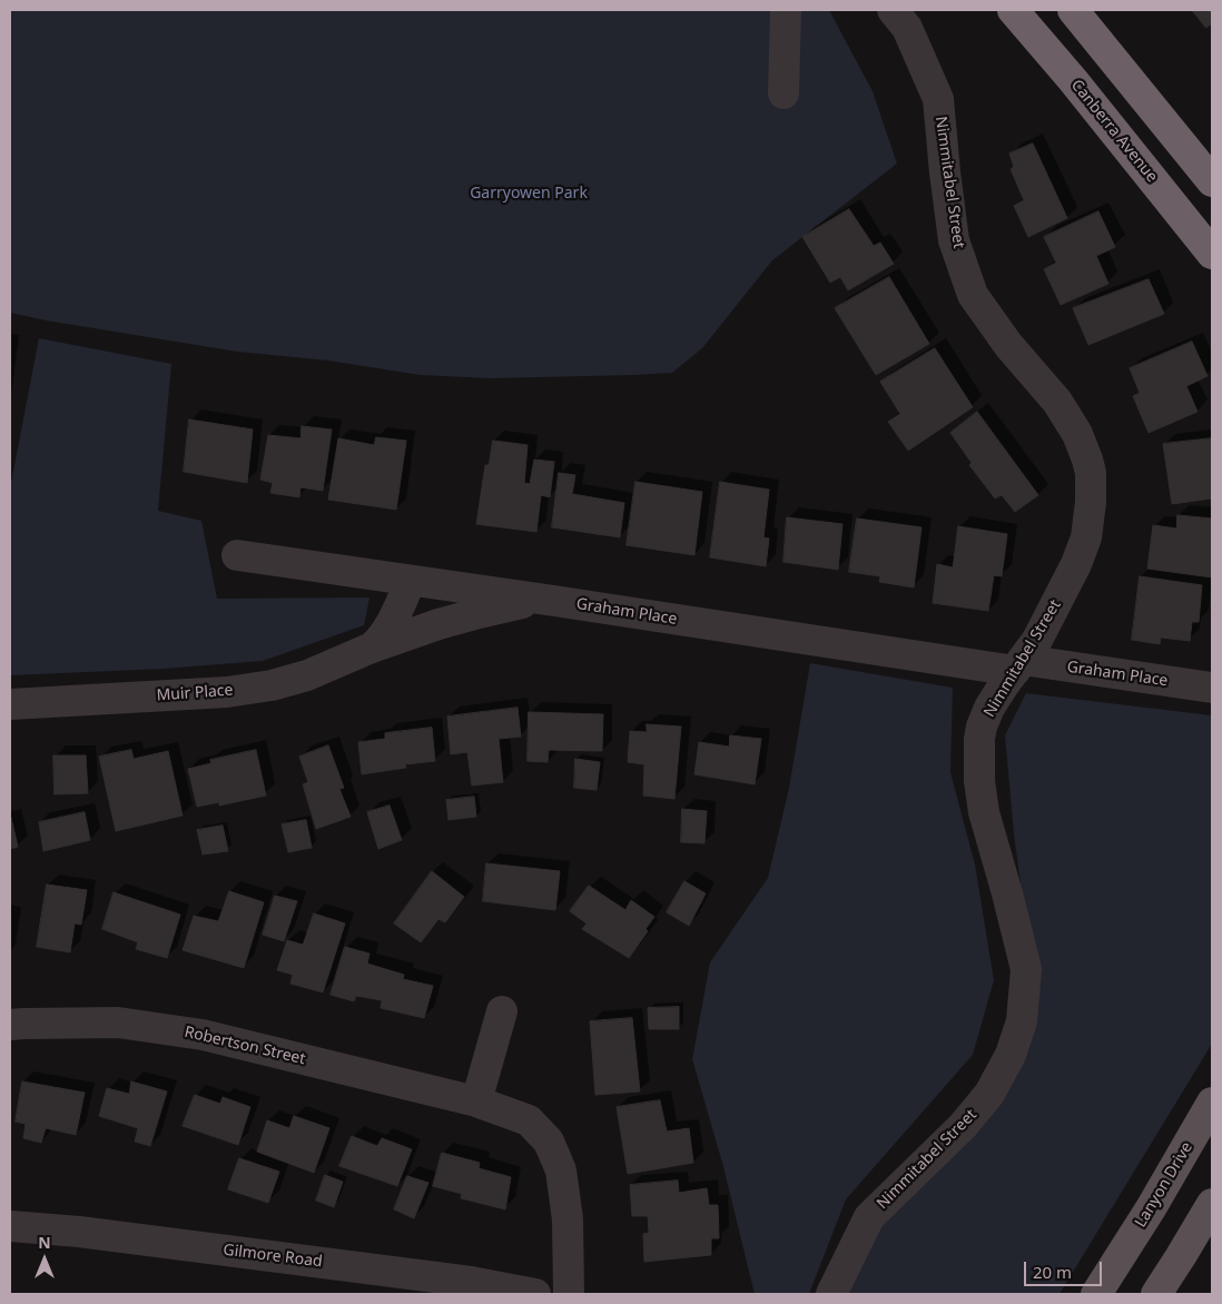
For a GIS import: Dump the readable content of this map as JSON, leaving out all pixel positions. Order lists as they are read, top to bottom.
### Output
{
  "streets": {
    "highway": ["Canberra Avenue"],
    "main road": ["Lanyon Drive"],
    "street": [
      "Nimmitabel Street",
      "Graham Place",
      "Muir Place",
      "Robertson Street",
      "Gilmore Road"
    ]
  },
  "crossings": [
    ["Nimmitabel Street", "Graham Place"],
    ["Graham Place", "Muir Place"]
  ],
  "parks": ["Garryowen Park"],
  "scale_bar": "20 m",
  "north": "top"
}
